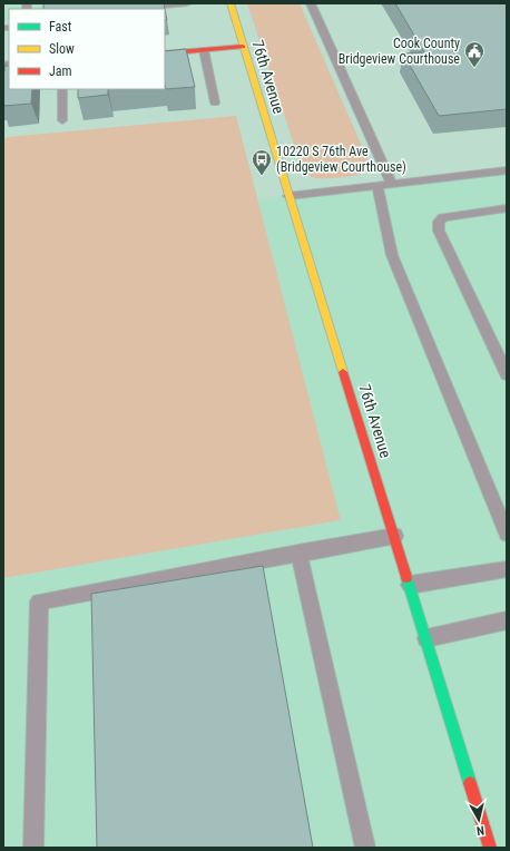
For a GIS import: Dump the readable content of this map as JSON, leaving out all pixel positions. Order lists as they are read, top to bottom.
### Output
{
  "streets": {
    "street": ["76th Avenue"]
  },
  "places": {
    "public building": ["Cook County Bridgeview Courthouse"],
    "bus stop": ["10220 S 76th Ave (Bridgeview Courthouse)"]
  },
  "legend": ["Fast", "Slow", "Jam"],
  "north": "bottom"
}
